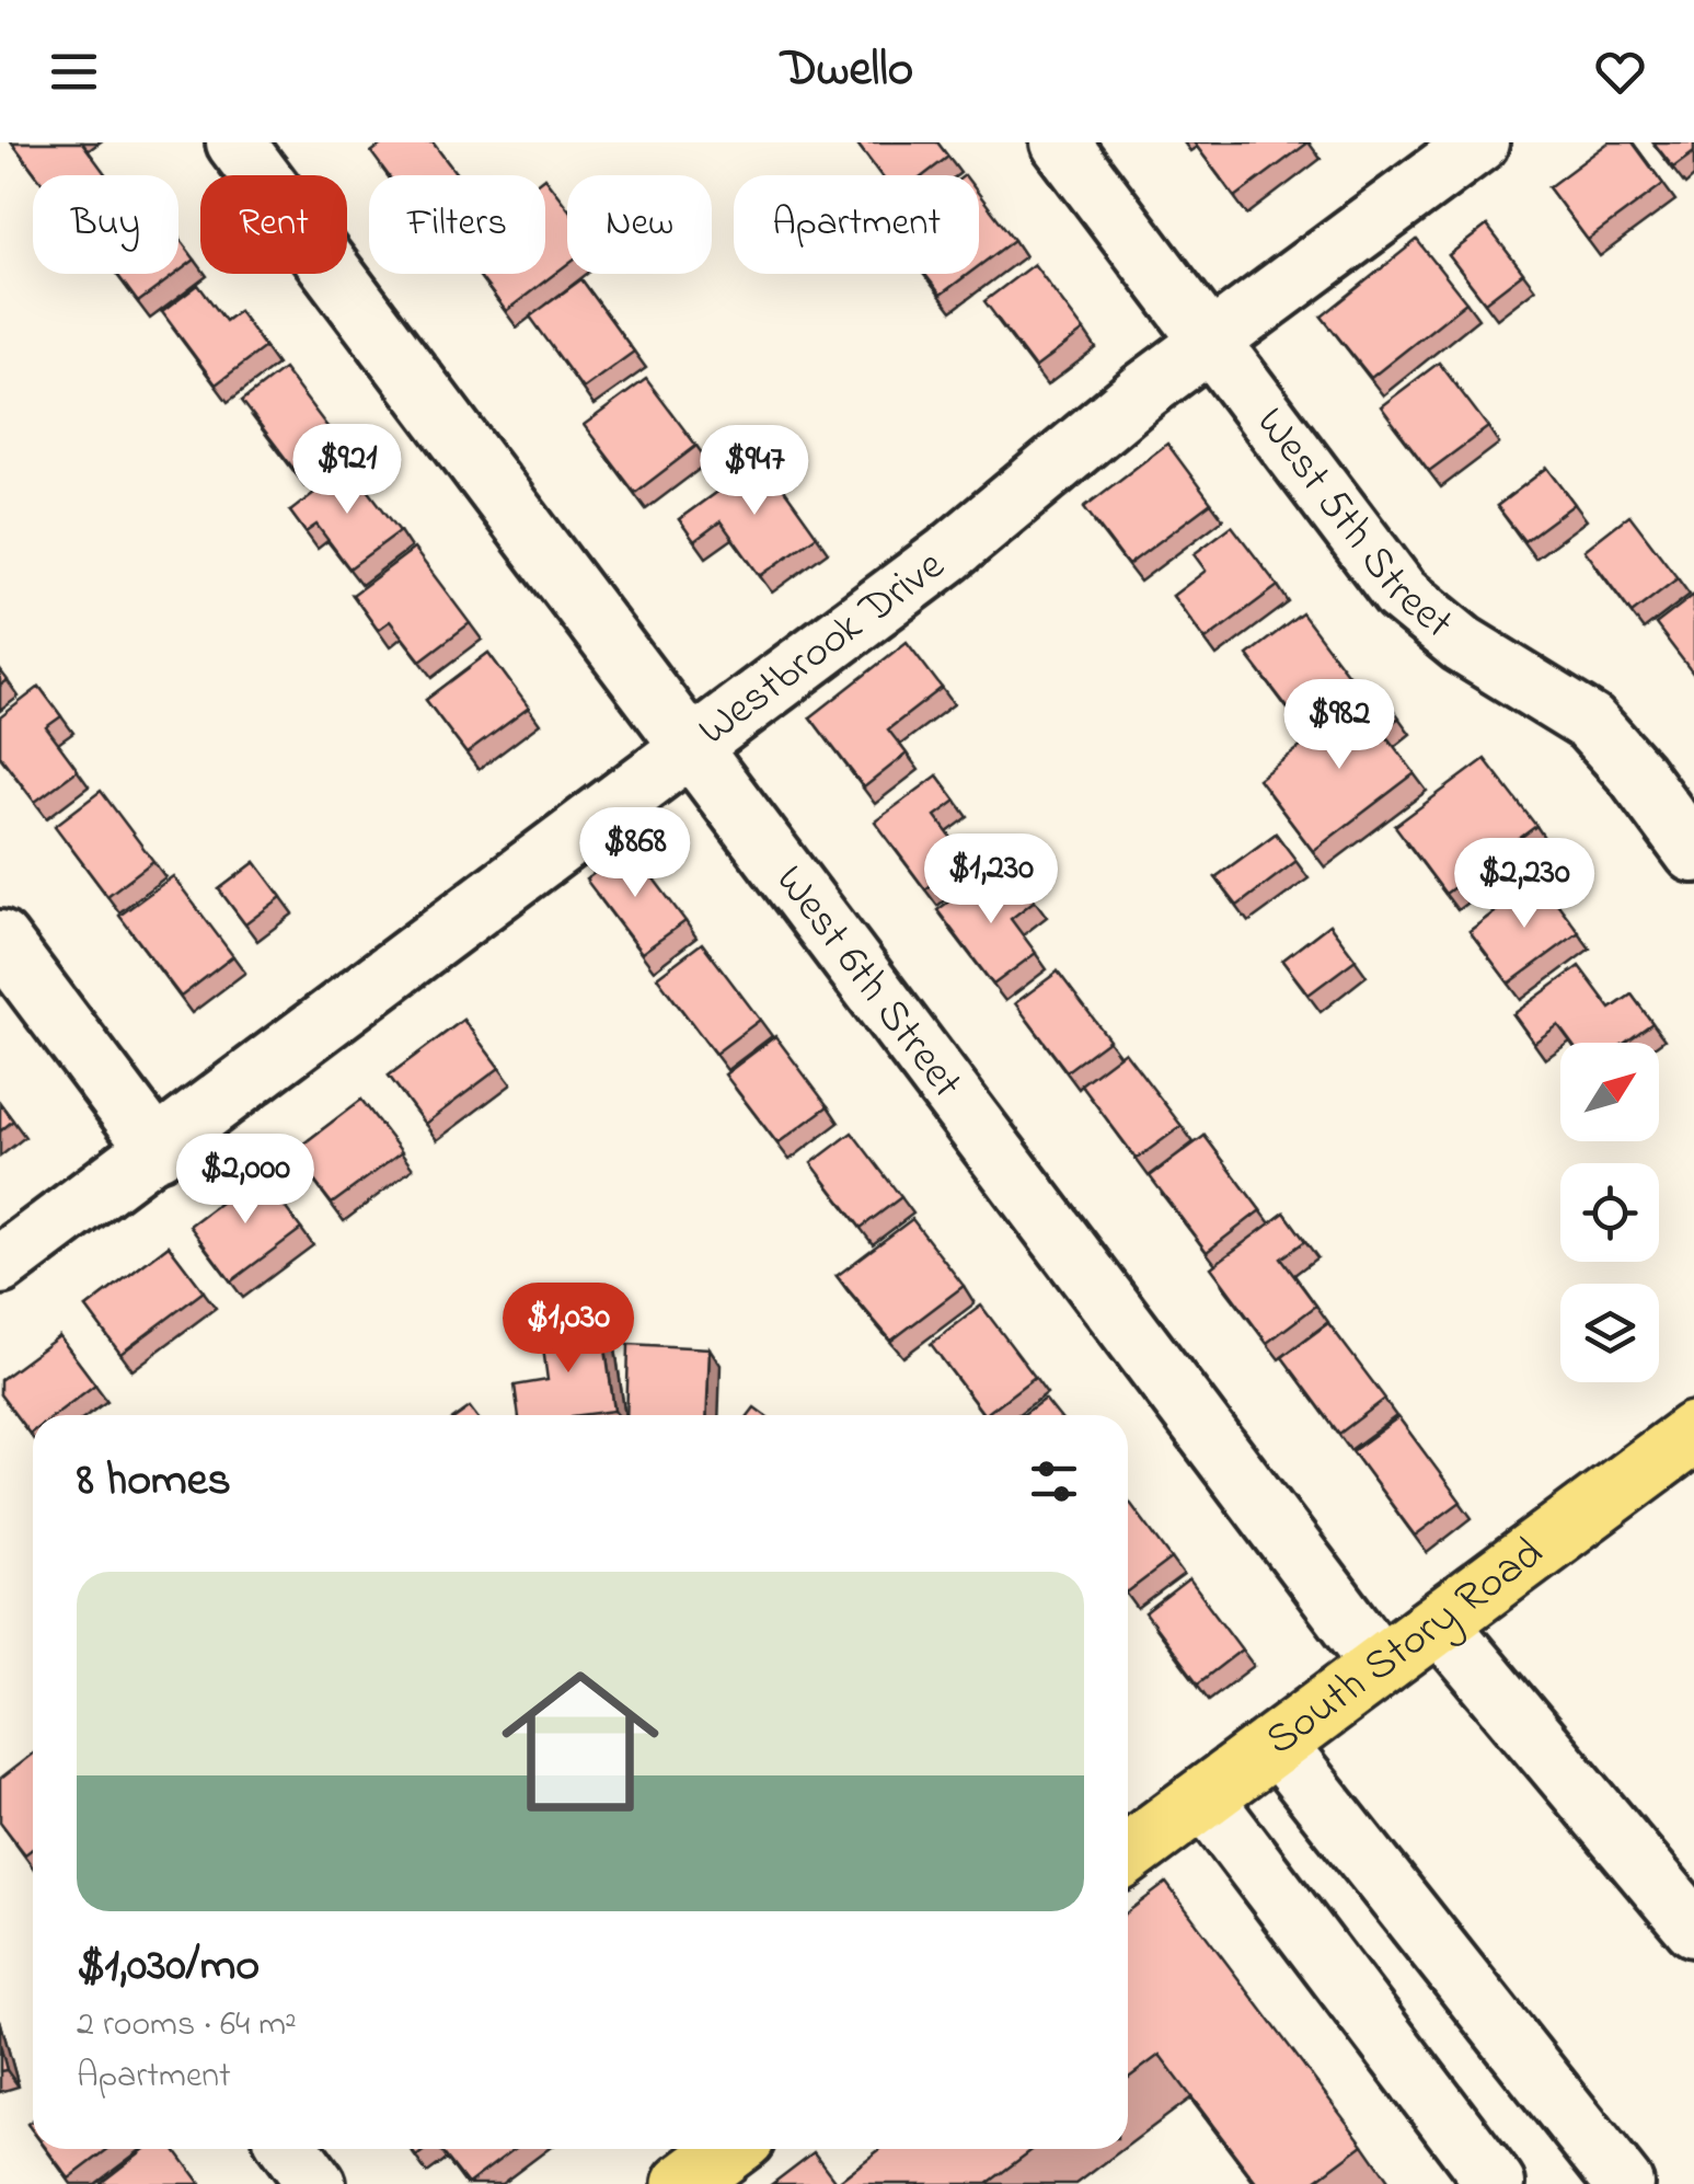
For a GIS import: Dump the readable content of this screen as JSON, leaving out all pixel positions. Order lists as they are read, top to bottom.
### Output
{
  "streets": {
    "main road": ["South Story Road"],
    "street": ["West 5th Street", "Westbrook Drive", "West 6th Street"]
  },
  "crossings": [
    ["West 5th Street", "Westbrook Drive"],
    ["Westbrook Drive", "West 6th Street"],
    ["West 6th Street", "South Story Road"]
  ],
  "north": "top right",
  "page": {
    "header": "Dwello",
    "chip": [
      "Buy",
      "Rent",
      "Filters",
      "New",
      "Apartment"
    ],
    "price": [
      "$921",
      "$947",
      "$982",
      "$868",
      "$1,230",
      "$2,230",
      "$2,000",
      "$1,030"
    ],
    "heading": "8 homes",
    "list": [
      {
        "name": "$1,030/mo",
        "note": "2 rooms · 64 m² · Apartment"
      }
    ]
  }
}
